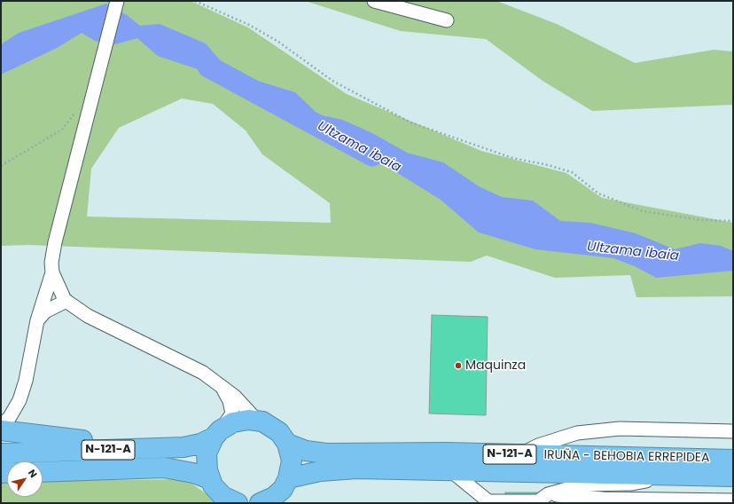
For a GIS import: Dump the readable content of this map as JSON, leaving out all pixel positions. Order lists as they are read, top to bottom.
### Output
{
  "streets": {
    "highway": ["N-121-A", "IRUÑA - BEHOBIA ERREPIDEA"]
  },
  "crossings": [
    ["N-121-A", "IRUÑA - BEHOBIA ERREPIDEA"]
  ],
  "water": ["Ultzama ibaia"],
  "places": ["Maquinza"],
  "north": "top right"
}
